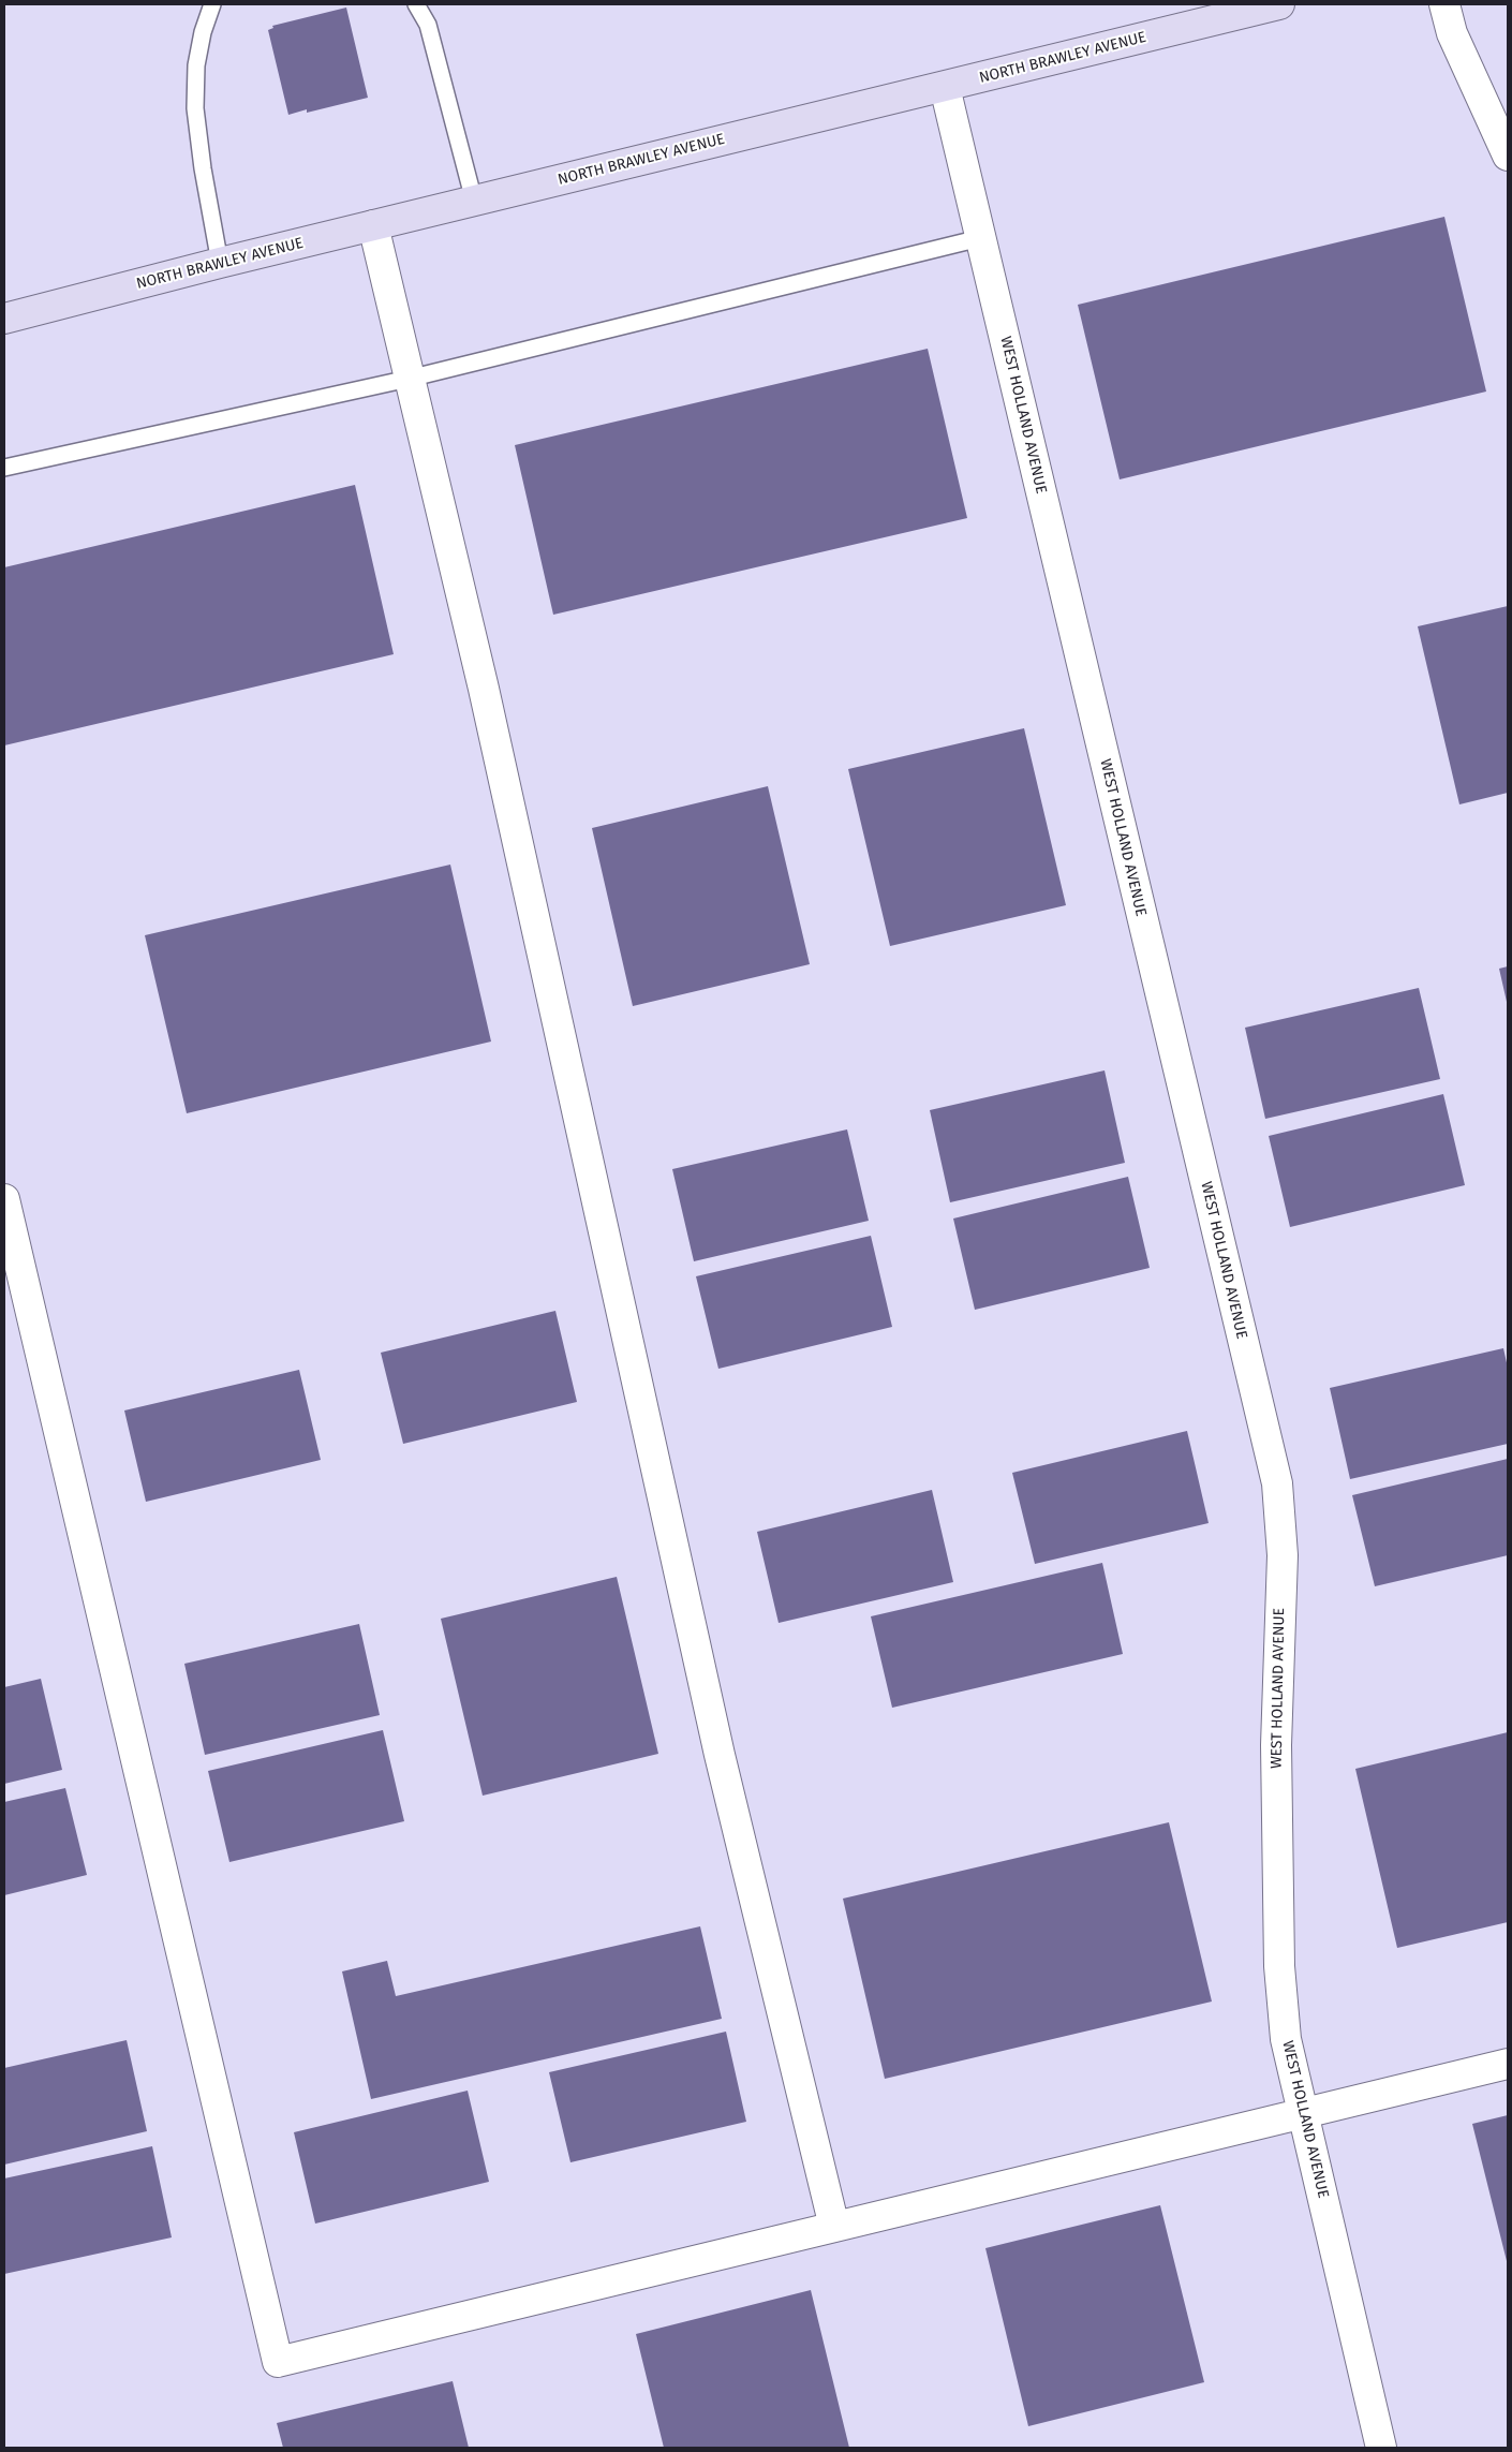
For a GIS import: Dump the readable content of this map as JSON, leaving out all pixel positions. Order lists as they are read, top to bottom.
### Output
{
  "streets": {
    "main road": ["NORTH BRAWLEY AVENUE"],
    "street": ["WEST HOLLAND AVENUE"]
  },
  "crossings": [
    ["NORTH BRAWLEY AVENUE", "WEST HOLLAND AVENUE"]
  ]
}
